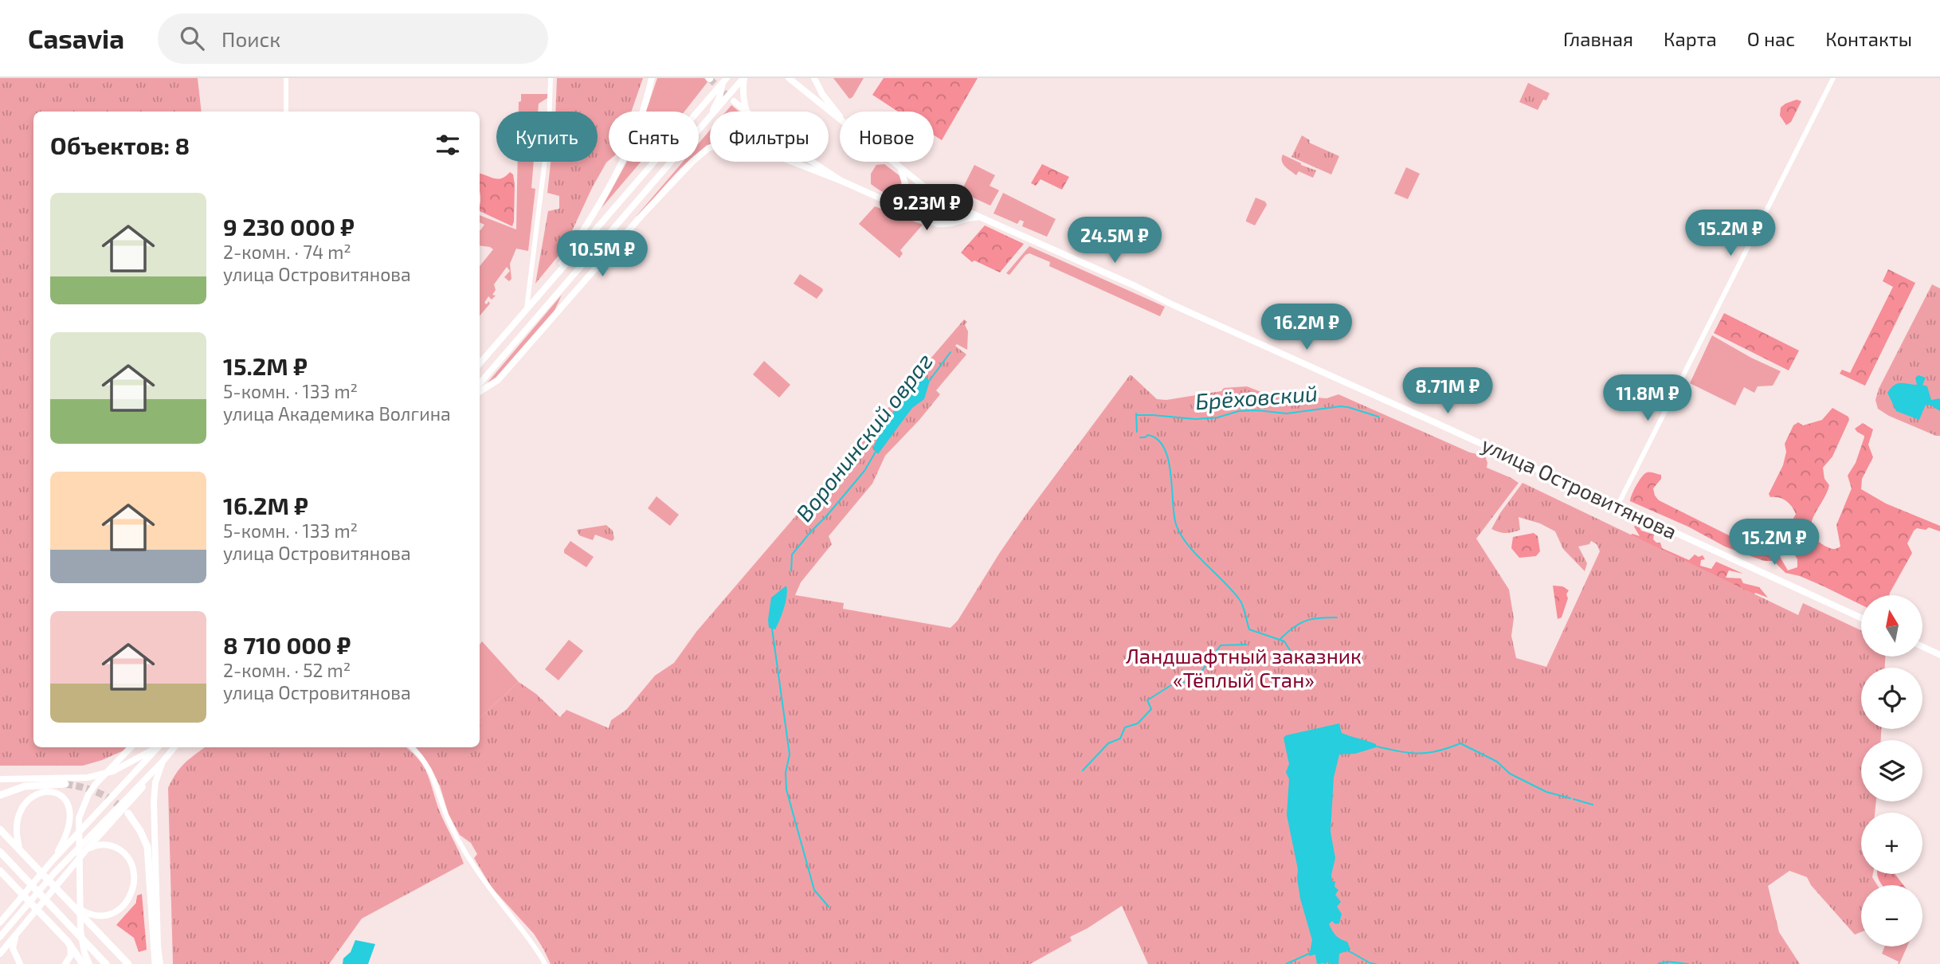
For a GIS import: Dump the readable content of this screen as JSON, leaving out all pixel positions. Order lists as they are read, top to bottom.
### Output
{
  "streets": {
    "main road": ["улица Островитянова"]
  },
  "water": ["Брёховский", "Воронинский овраг"],
  "parks": ["Ландшафтный заказник «Тёплый Стан»"],
  "north": "top",
  "page": {
    "header": "Casavia",
    "search": "Поиск",
    "nav": [
      "Главная",
      "Карта",
      "О нас",
      "Контакты"
    ],
    "chip": [
      "Купить",
      "Снять",
      "Фильтры",
      "Новое"
    ],
    "heading": "Объектов: 8",
    "list": [
      {
        "name": "9 230 000 ₽",
        "note": "2-комн. · 74 m² · улица Островитянова"
      },
      {
        "name": "15.2M ₽",
        "note": "5-комн. · 133 m² · улица Академика Волгина"
      },
      {
        "name": "16.2M ₽",
        "note": "5-комн. · 133 m² · улица Островитянова"
      },
      {
        "name": "8 710 000 ₽",
        "note": "2-комн. · 52 m² · улица Островитянова"
      }
    ],
    "price": [
      "9.23M ₽",
      "15.2M ₽",
      "24.5M ₽",
      "10.5M ₽",
      "16.2M ₽",
      "8.71M ₽",
      "11.8M ₽",
      "15.2M ₽"
    ],
    "map_buttons": ["+", "−"]
  }
}
